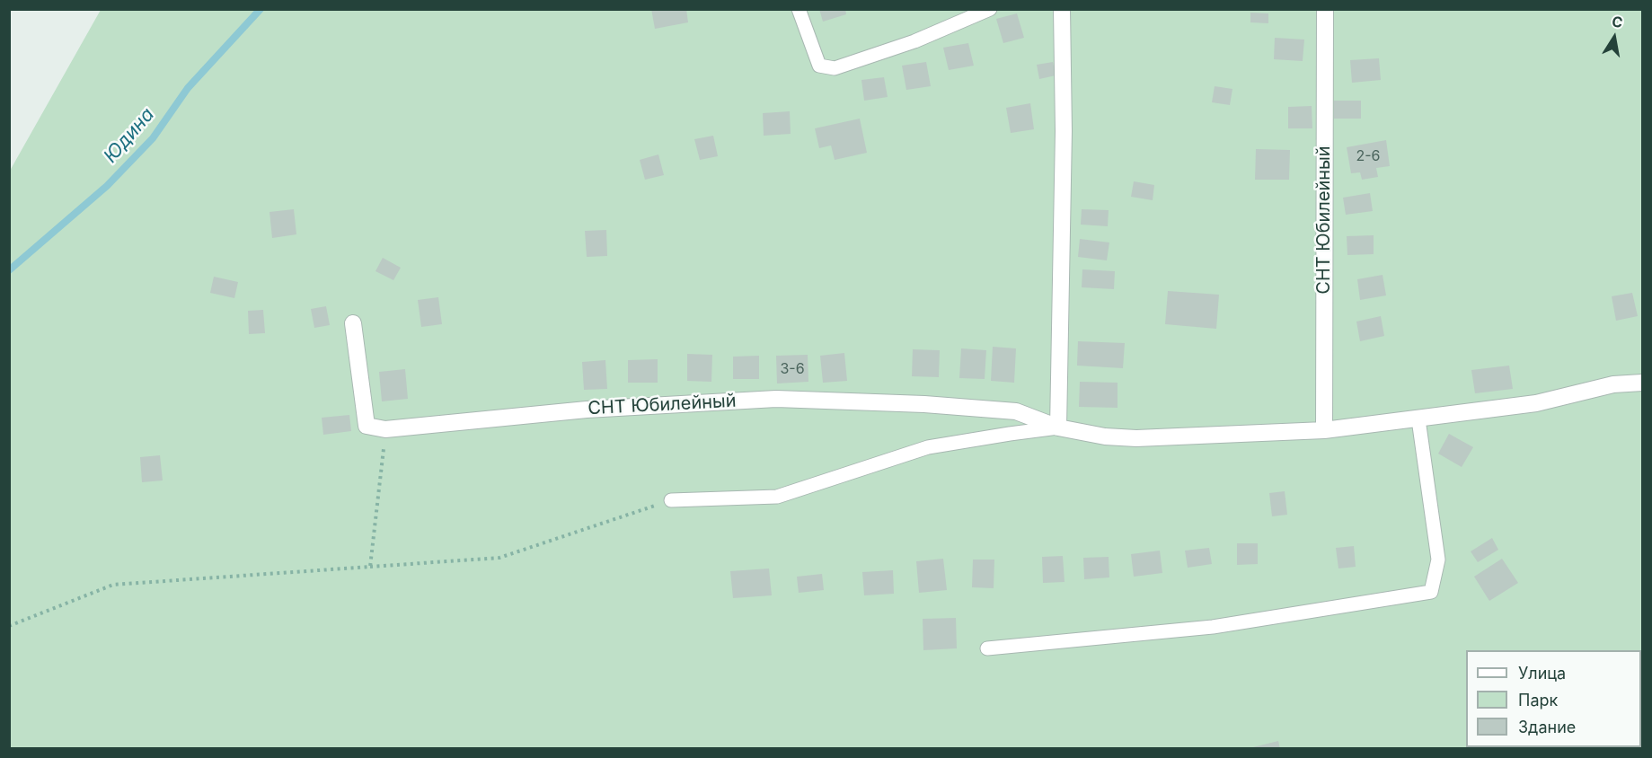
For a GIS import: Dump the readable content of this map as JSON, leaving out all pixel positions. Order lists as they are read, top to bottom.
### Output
{
  "streets": {
    "street": ["СНТ Юбилейный"]
  },
  "water": ["Юдина"],
  "house_numbers": ["2-6", "3-6"],
  "legend": ["Улица", "Парк", "Здание"],
  "north": "top"
}
